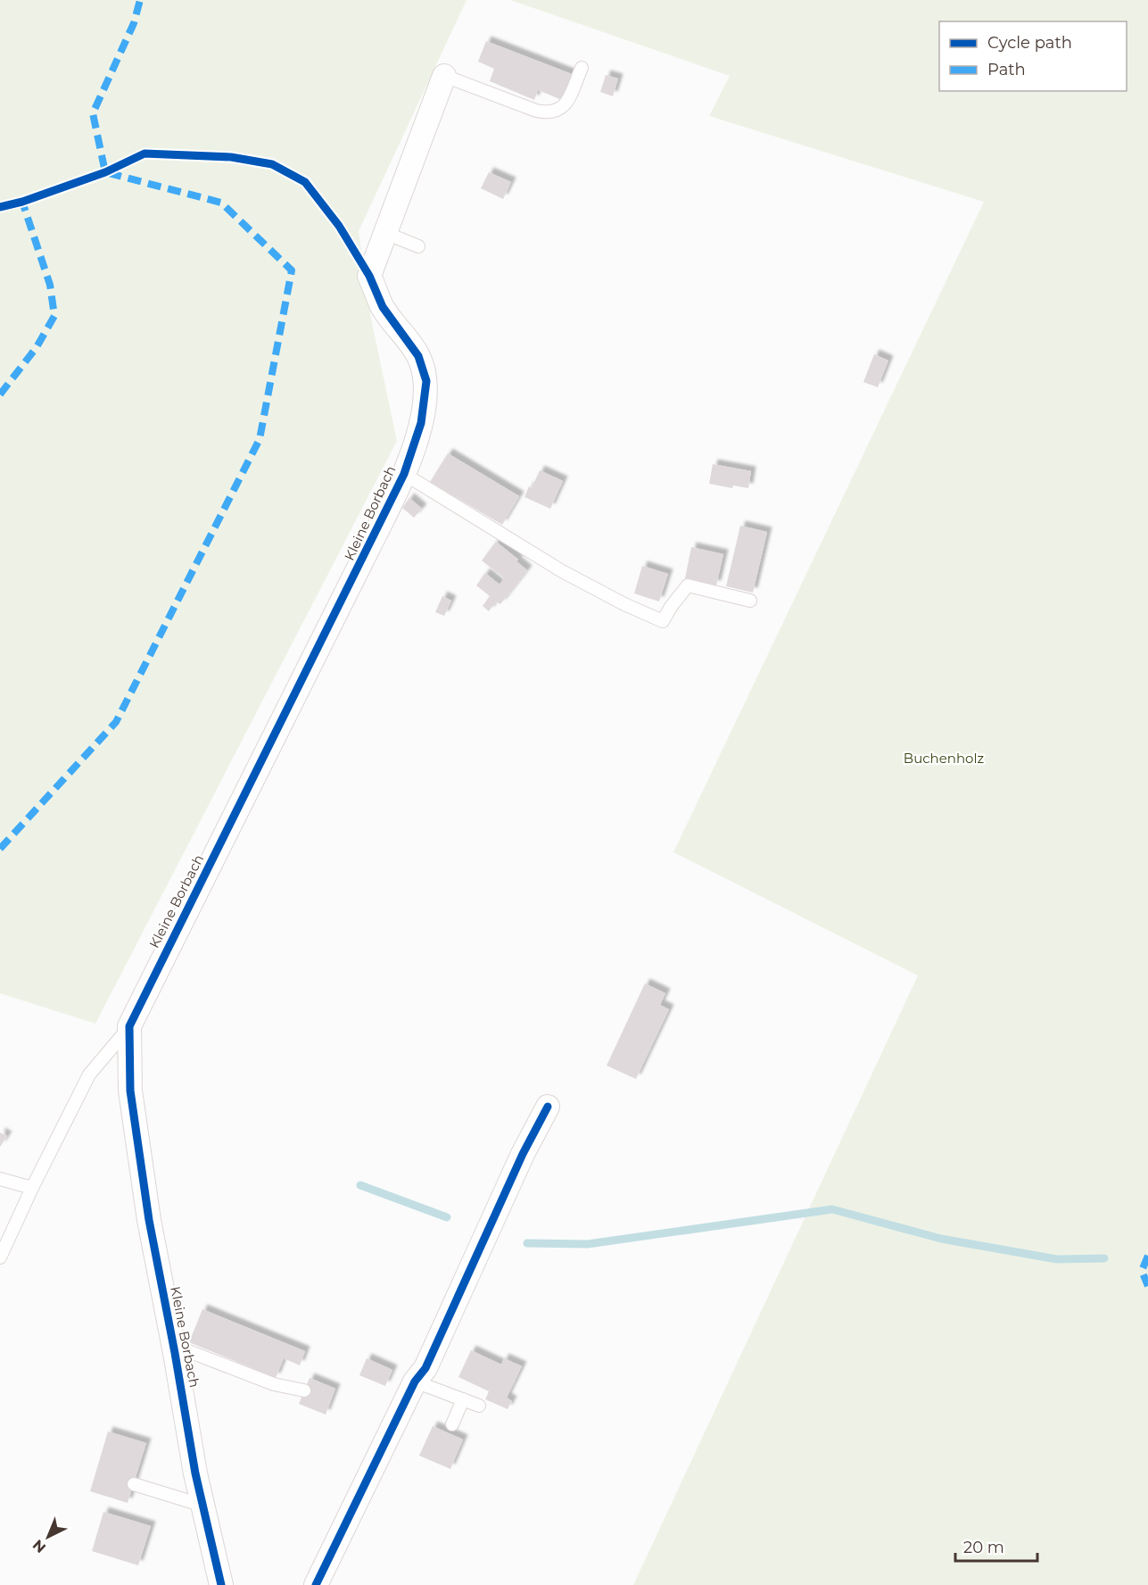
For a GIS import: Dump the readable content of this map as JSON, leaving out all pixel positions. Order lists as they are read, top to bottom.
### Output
{
  "streets": {
    "street": ["Kleine Borbach"]
  },
  "parks": ["Buchenholz"],
  "legend": ["Cycle path", "Path"],
  "scale_bar": "20 m",
  "north": "bottom left"
}
